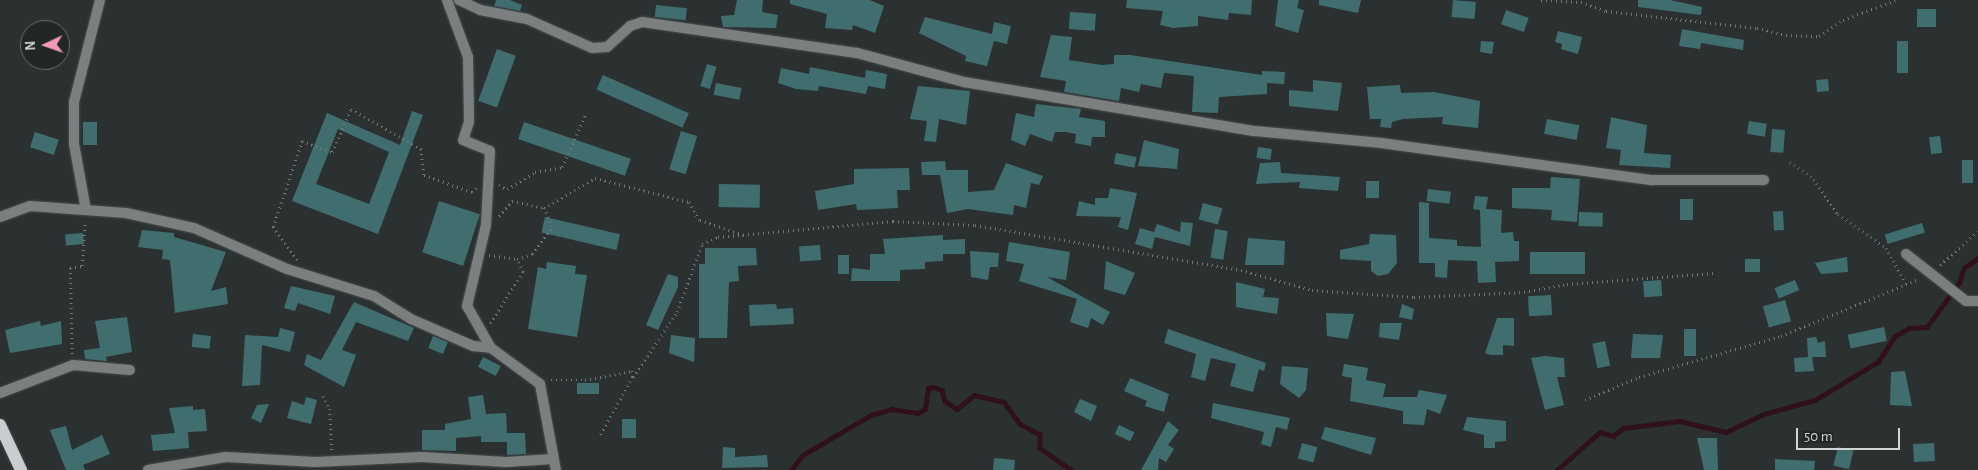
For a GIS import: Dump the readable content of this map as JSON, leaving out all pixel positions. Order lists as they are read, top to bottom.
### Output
{
  "scale_bar": "50 m",
  "north": "left"
}
